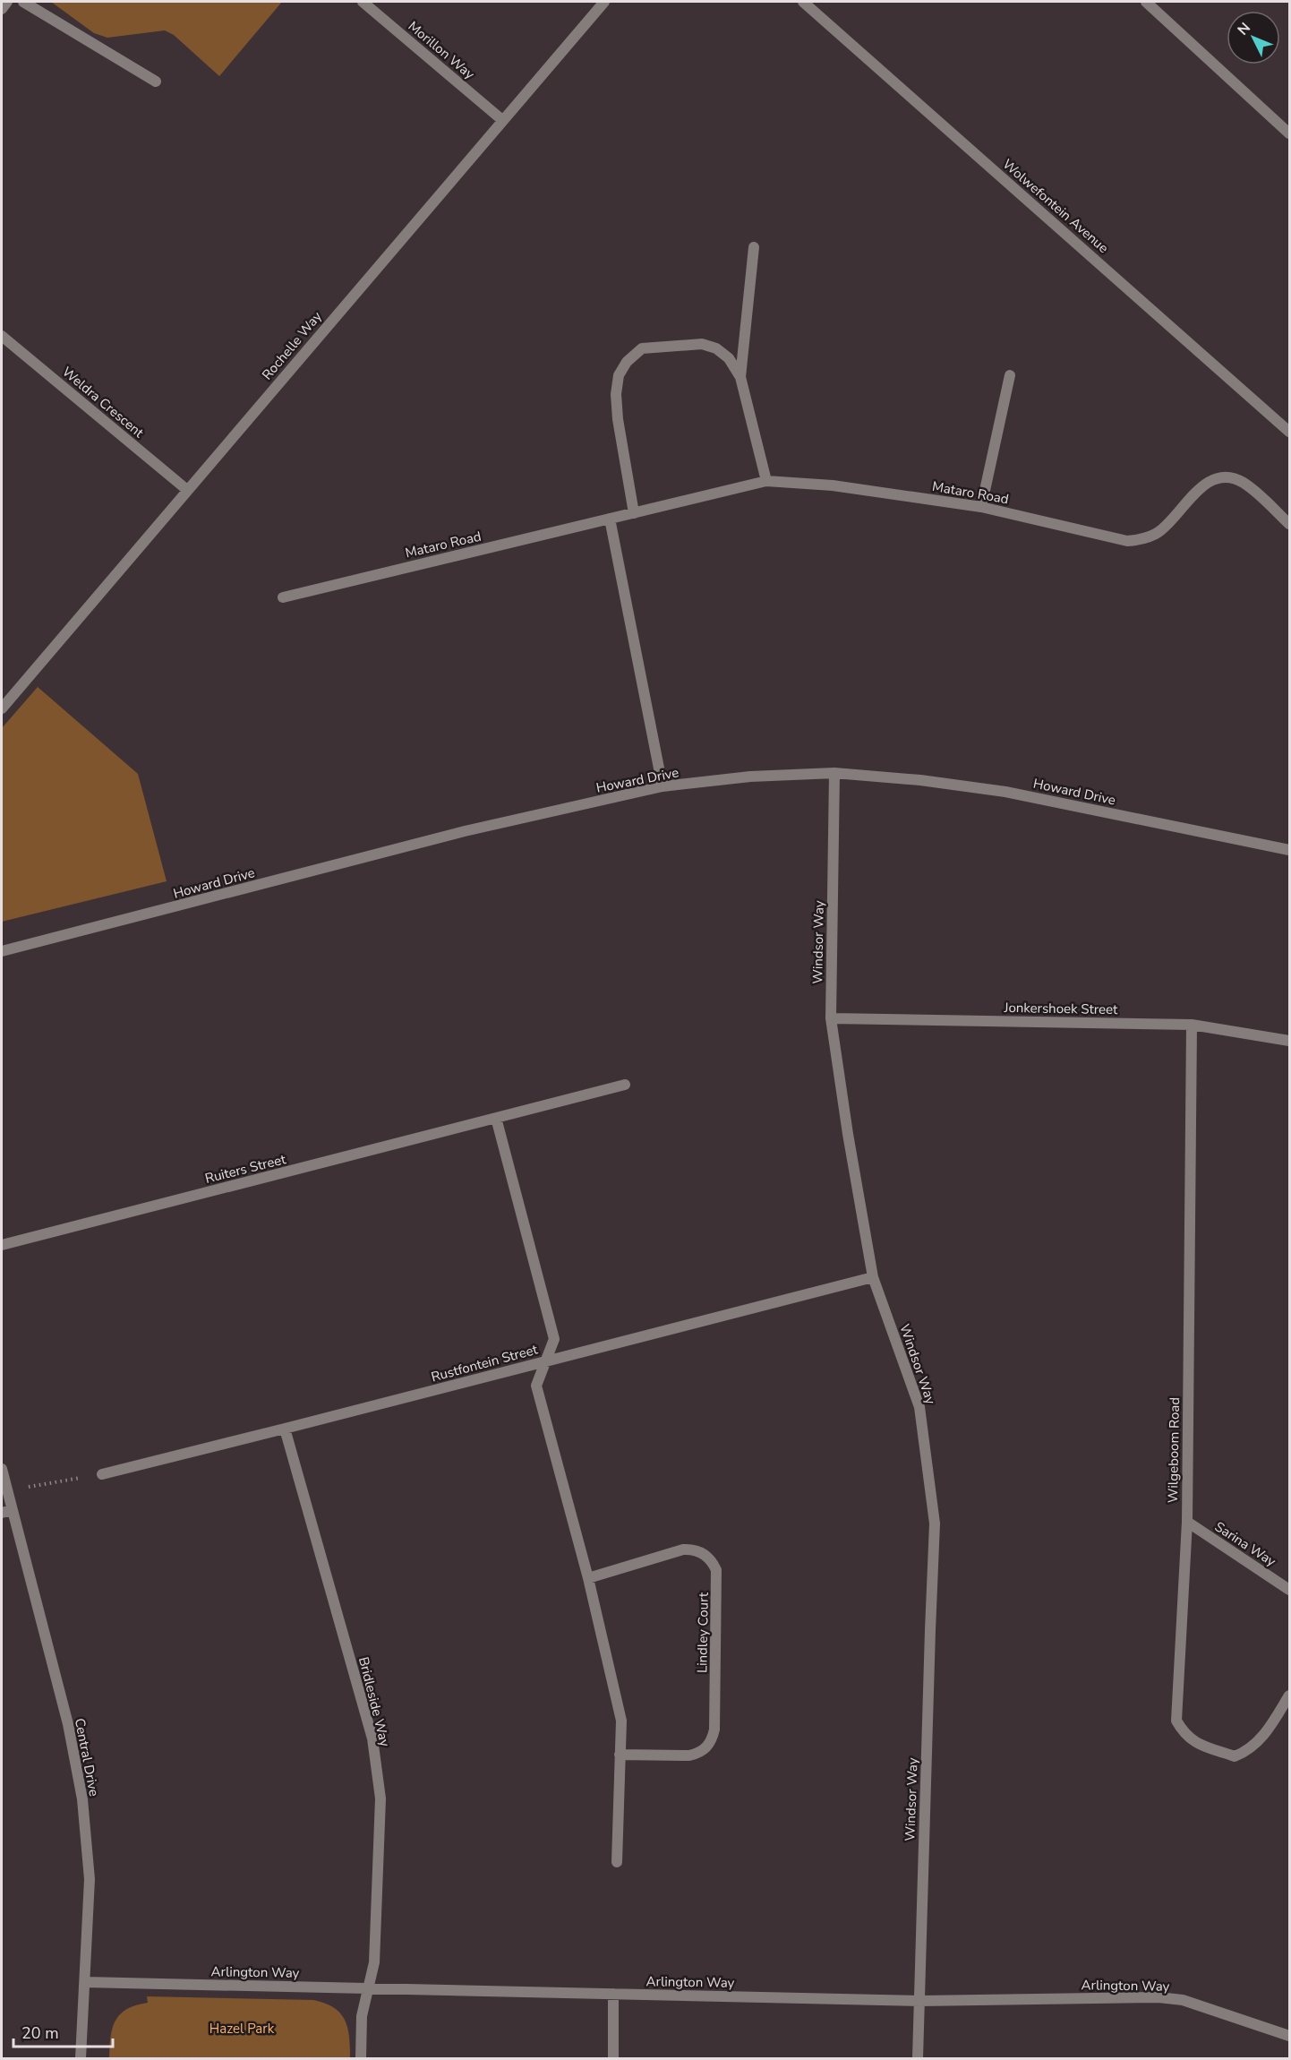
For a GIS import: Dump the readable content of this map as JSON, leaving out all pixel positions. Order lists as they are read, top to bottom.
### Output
{
  "streets": {
    "street": [
      "Morillon Way",
      "Wolwefontein Avenue",
      "Rochelle Way",
      "Weldra Crescent",
      "Mataro Road",
      "Howard Drive",
      "Windsor Way",
      "Jonkershoek Street",
      "Ruiters Street",
      "Rustfontein Street",
      "Wilgeboom Road",
      "Sarina Way",
      "Lindley Court",
      "Bridleside Way",
      "Central Drive",
      "Arlington Way"
    ]
  },
  "crossings": [
    ["Morillon Way", "Rochelle Way"],
    ["Rochelle Way", "Weldra Crescent"],
    ["Howard Drive", "Windsor Way"],
    ["Windsor Way", "Jonkershoek Street"],
    ["Windsor Way", "Rustfontein Street"],
    ["Windsor Way", "Arlington Way"],
    ["Jonkershoek Street", "Wilgeboom Road"],
    ["Rustfontein Street", "Bridleside Way"],
    ["Wilgeboom Road", "Sarina Way"],
    ["Bridleside Way", "Arlington Way"],
    ["Central Drive", "Arlington Way"]
  ],
  "parks": ["Hazel Park"],
  "scale_bar": "20 m",
  "north": "top left"
}
